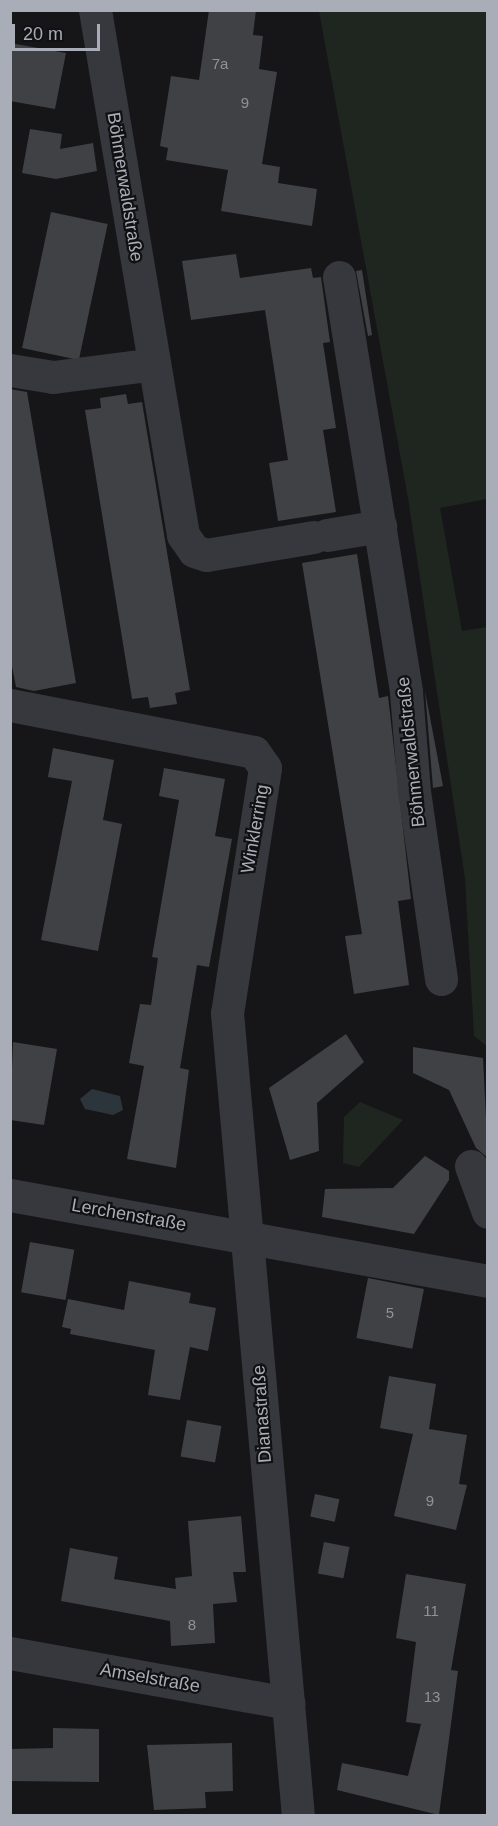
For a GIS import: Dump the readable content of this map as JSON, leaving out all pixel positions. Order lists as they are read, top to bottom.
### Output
{
  "streets": {
    "street": [
      "Böhmerwaldstraße",
      "Winklerring",
      "Lerchenstraße",
      "Dianastraße",
      "Amselstraße"
    ]
  },
  "crossings": [
    ["Winklerring", "Dianastraße"],
    ["Lerchenstraße", "Dianastraße"],
    ["Dianastraße", "Amselstraße"]
  ],
  "house_numbers": [
    "7a",
    "9",
    "5",
    "9",
    "11",
    "8",
    "13"
  ],
  "scale_bar": "20 m"
}
